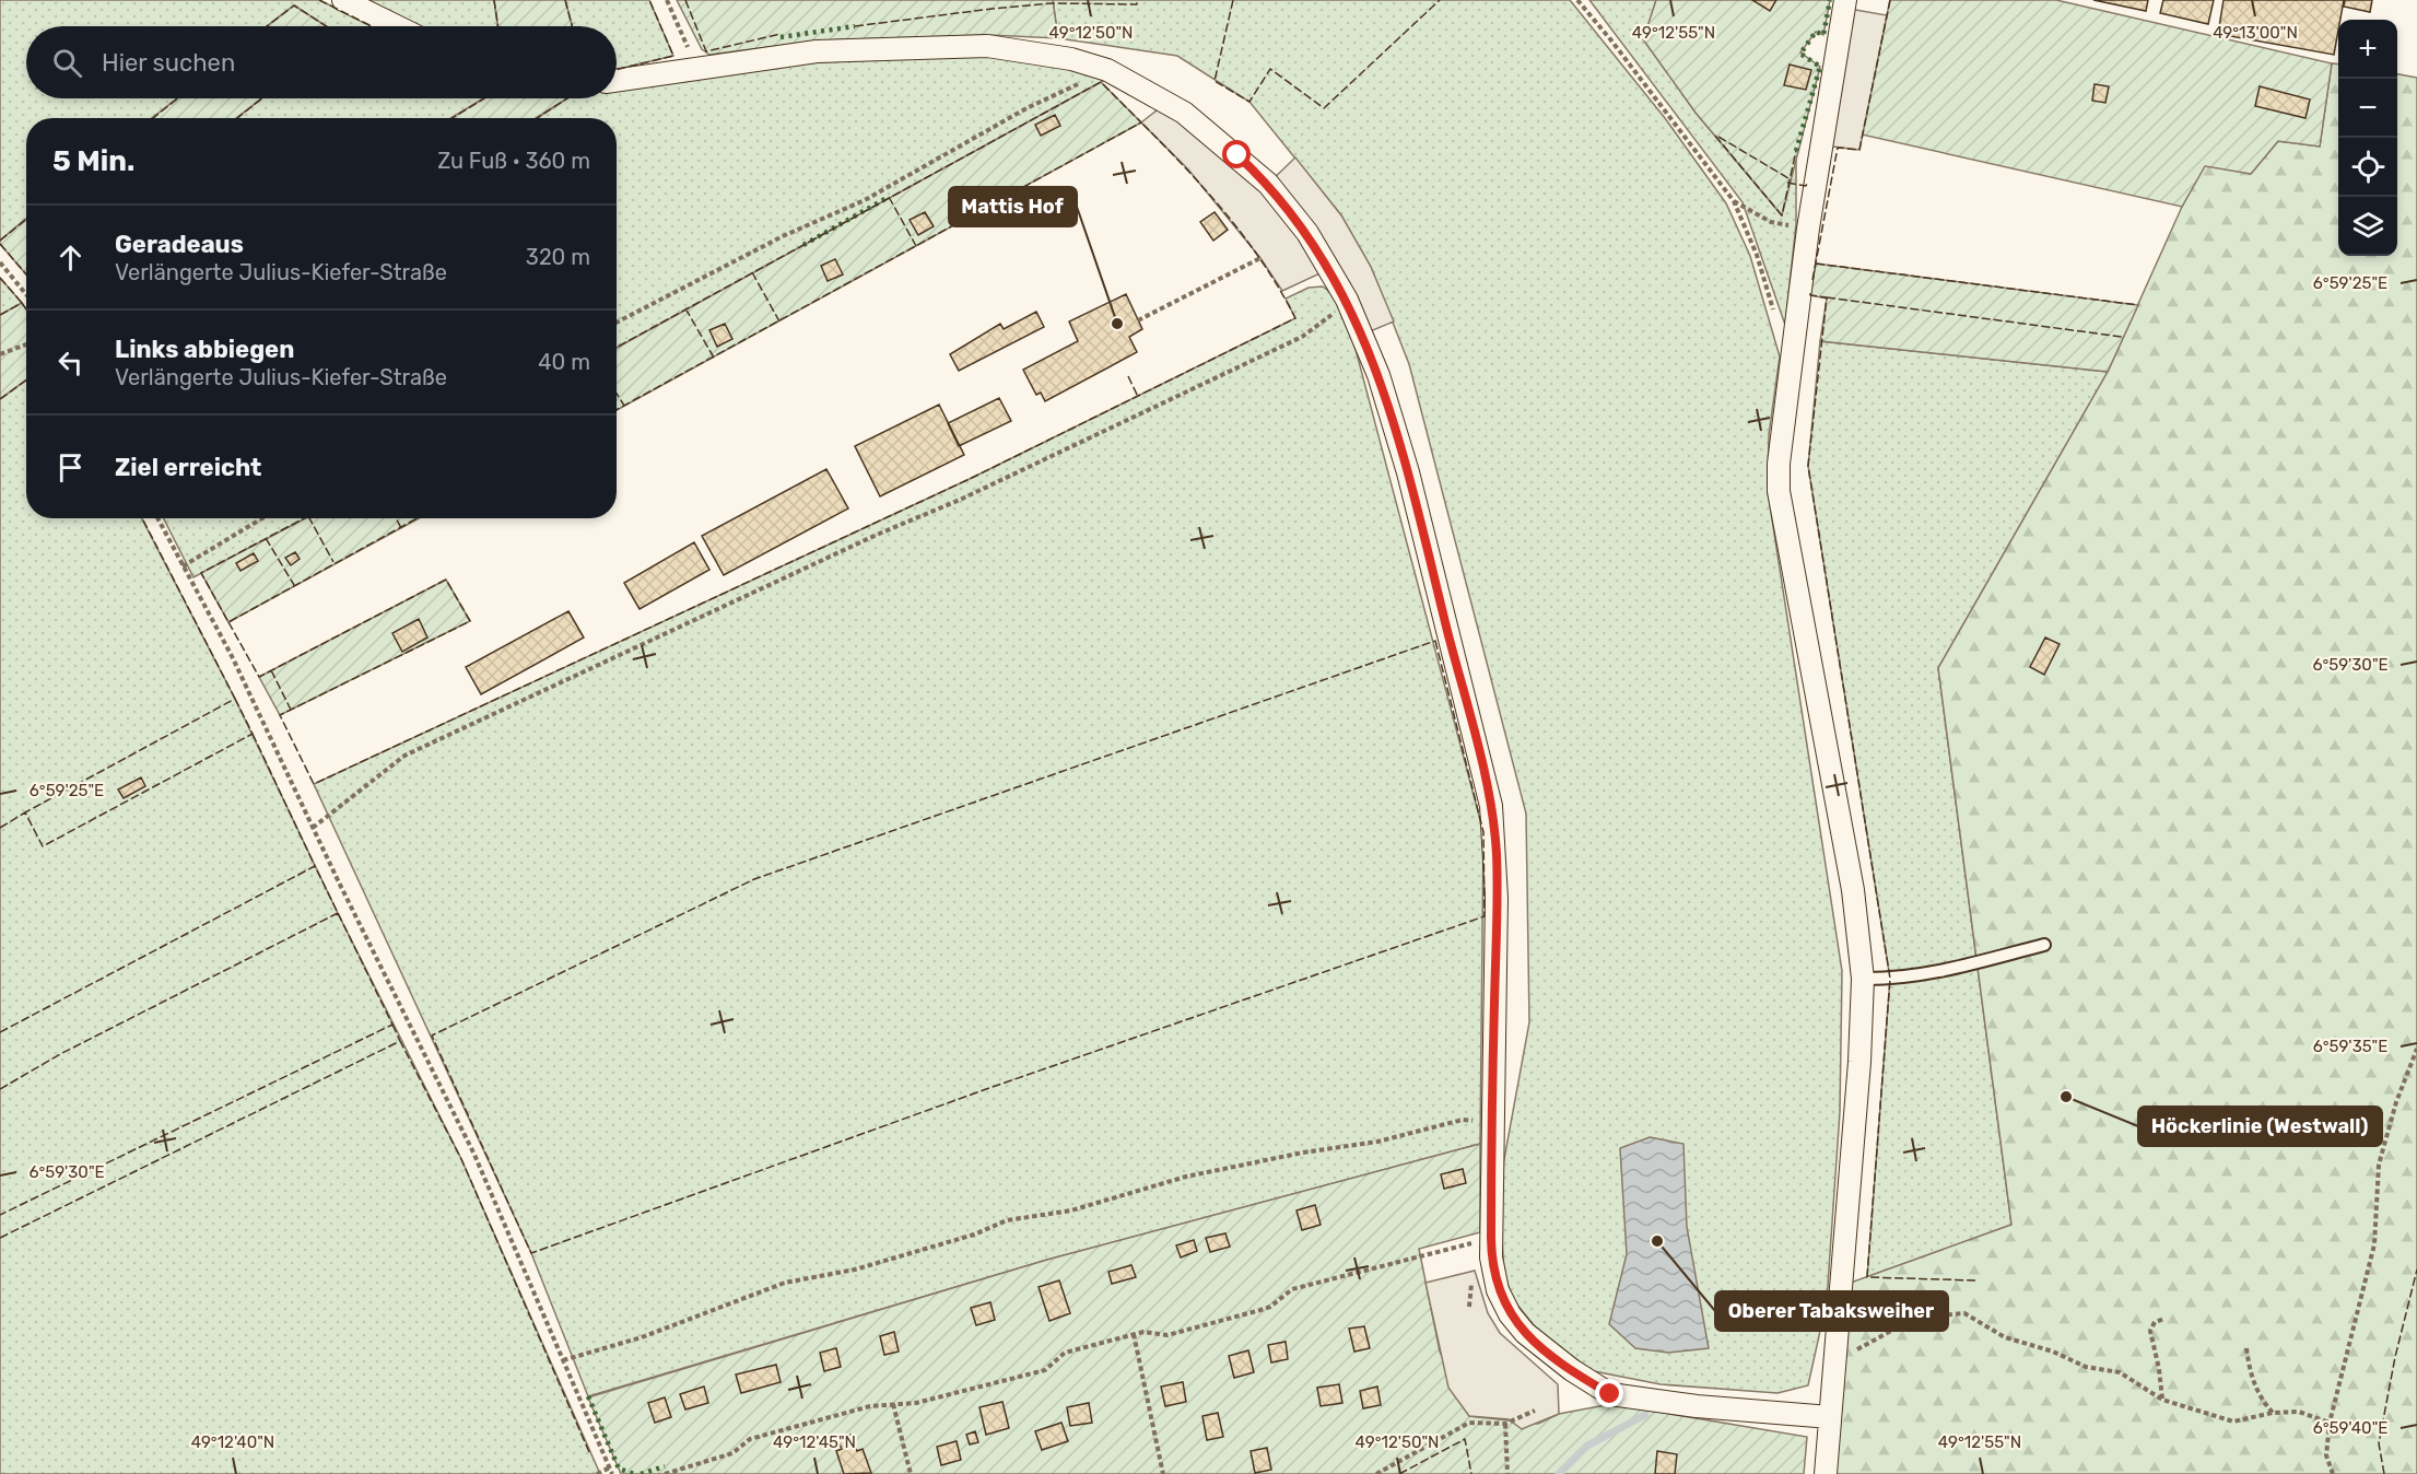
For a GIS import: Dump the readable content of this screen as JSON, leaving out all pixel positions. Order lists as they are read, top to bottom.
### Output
{
  "places": ["Mattis Hof", "Höckerlinie (Westwall)", "Oberer Tabaksweiher"],
  "page": {
    "map_buttons": ["+", "−"],
    "search": "Hier suchen",
    "heading": ["5 Min.", "Zu Fuß · 360 m"],
    "list": [
      ["Geradeaus", "Verlängerte Julius-Kiefer-Straße", "320 m"],
      ["Links abbiegen", "Verlängerte Julius-Kiefer-Straße", "40 m"],
      "Ziel erreicht"
    ]
  },
  "coordinates": [
    "49°12'50\"N",
    "49°12'55\"N",
    "49°13'00\"N",
    "6°59'25\"E",
    "6°59'30\"E",
    "6°59'35\"E",
    "6°59'40\"E",
    "49°12'40\"N",
    "49°12'45\"N"
  ]
}
